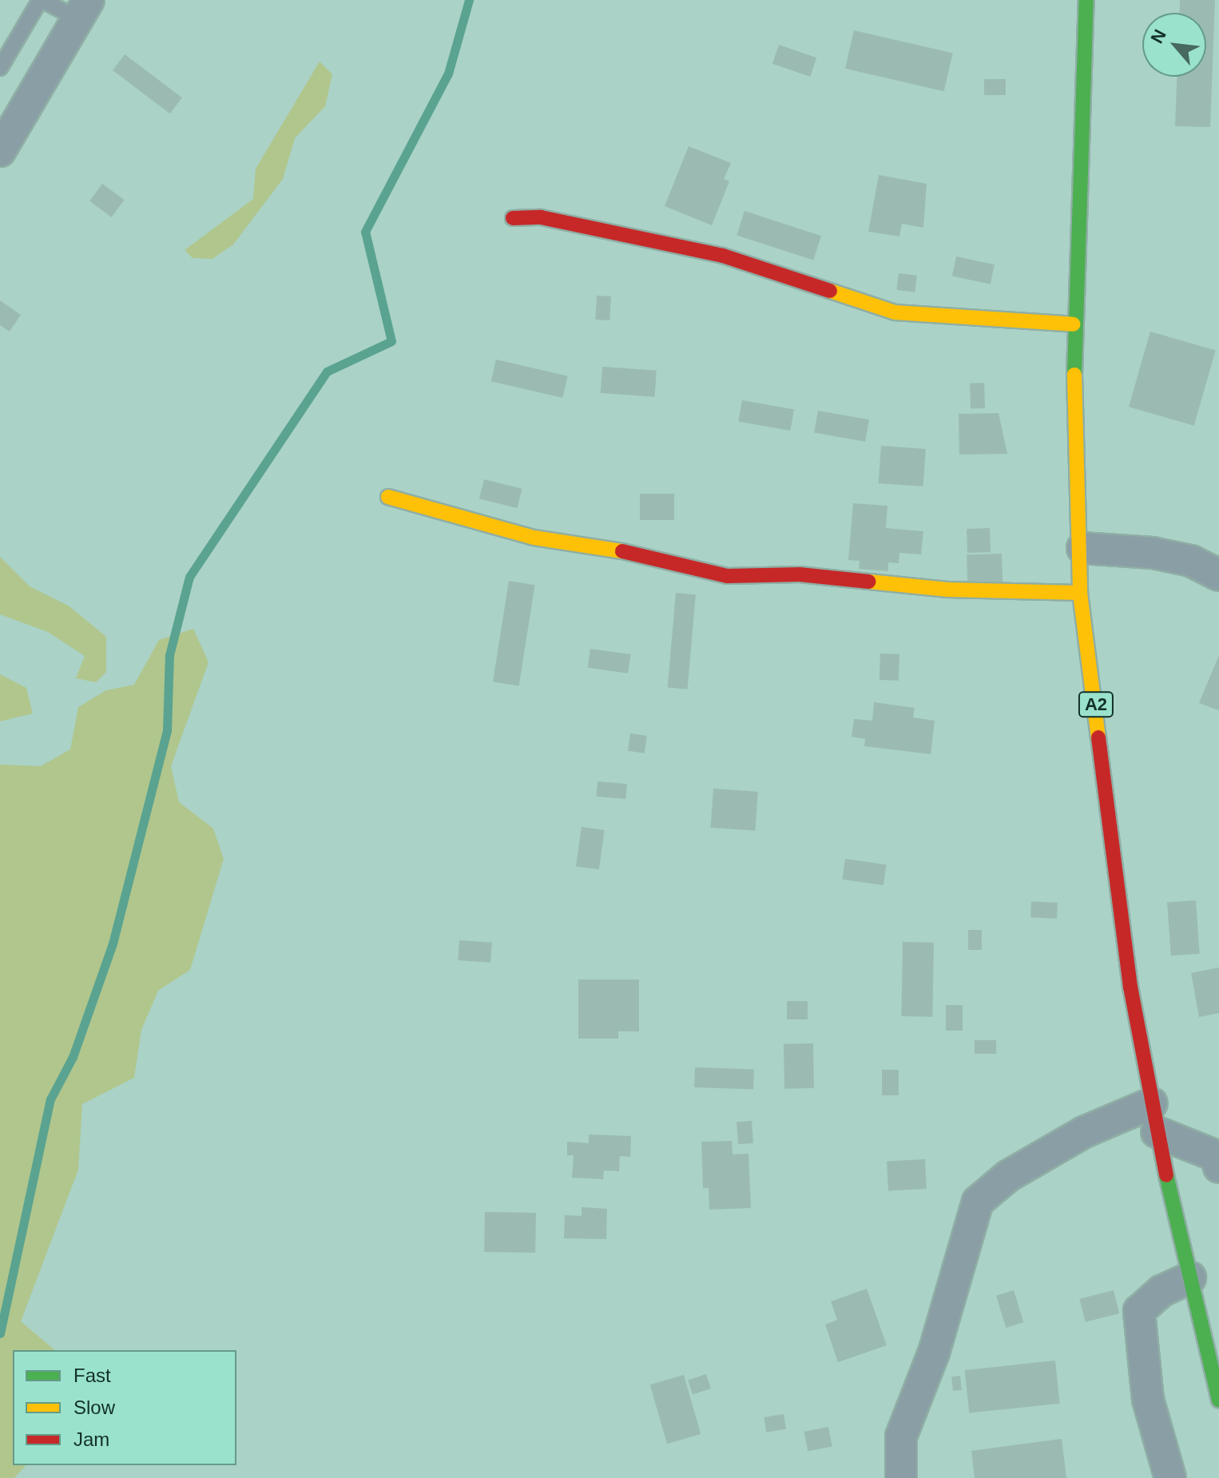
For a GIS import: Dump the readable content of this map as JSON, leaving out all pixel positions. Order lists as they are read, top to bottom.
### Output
{
  "streets": {
    "main road": ["A2"]
  },
  "legend": ["Fast", "Slow", "Jam"],
  "north": "top left"
}
